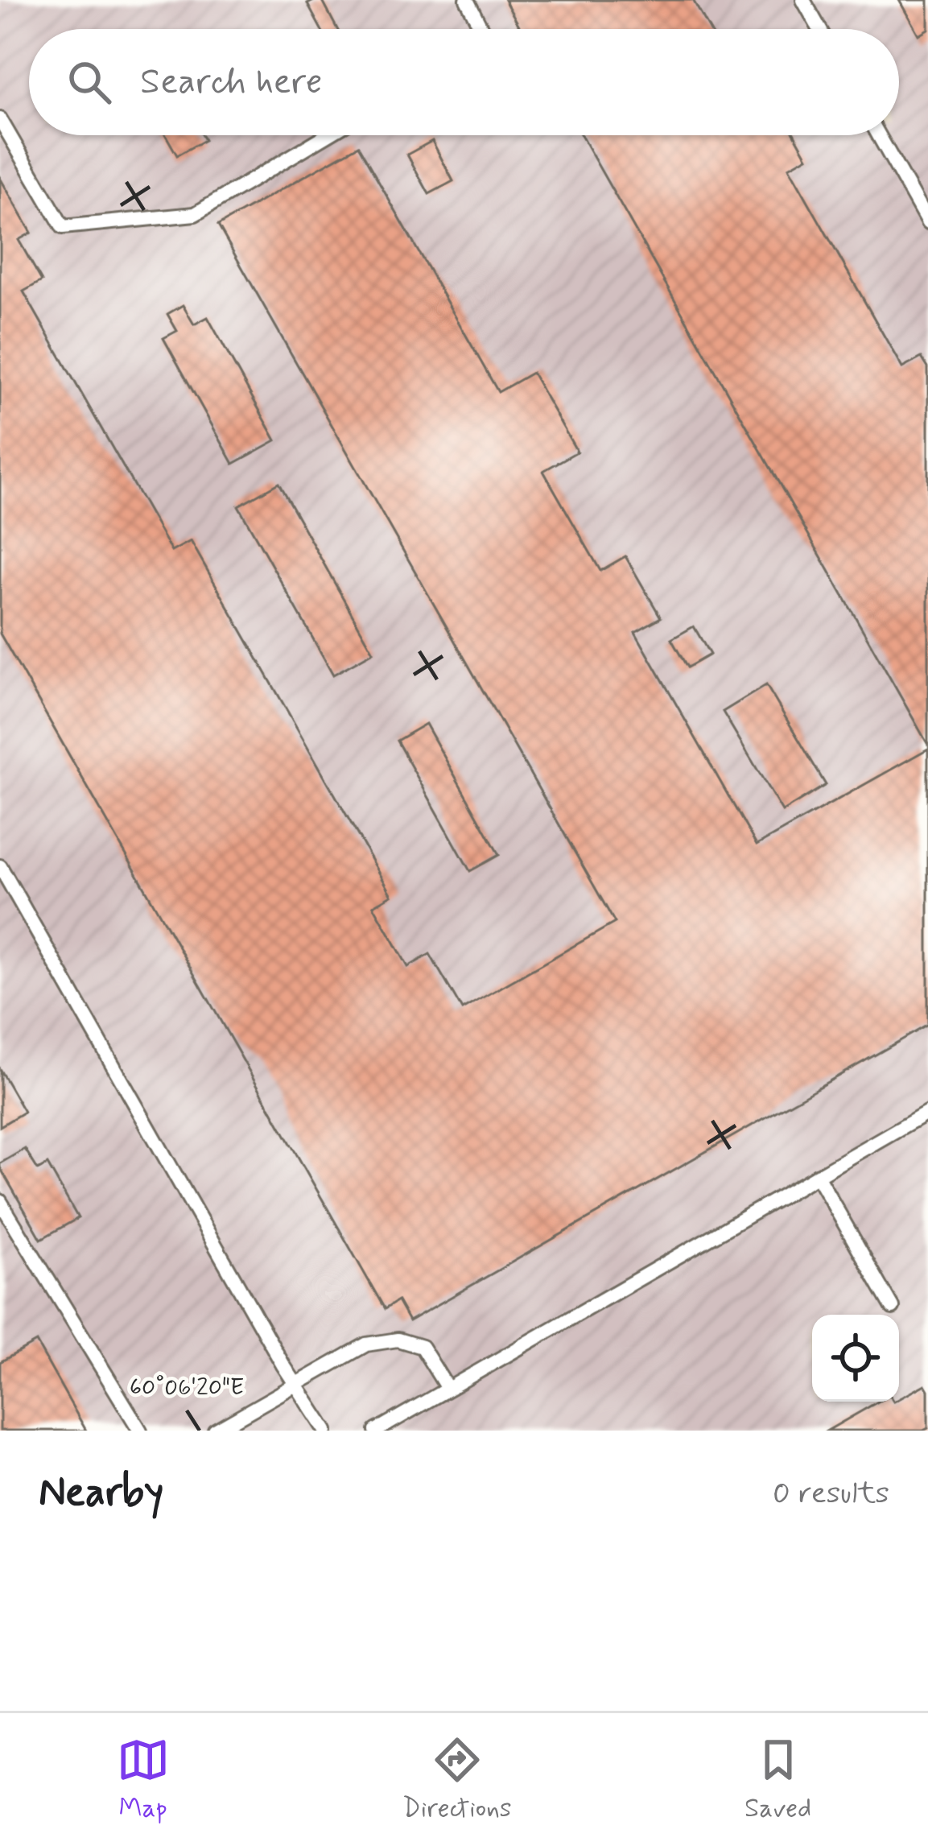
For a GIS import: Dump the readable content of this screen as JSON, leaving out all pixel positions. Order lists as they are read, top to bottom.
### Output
{
  "page": {
    "search": "Search here",
    "heading": ["Nearby", "0 results"],
    "nav": ["Map", "Directions", "Saved"]
  },
  "coordinates": ["60°06'20\"E"]
}
